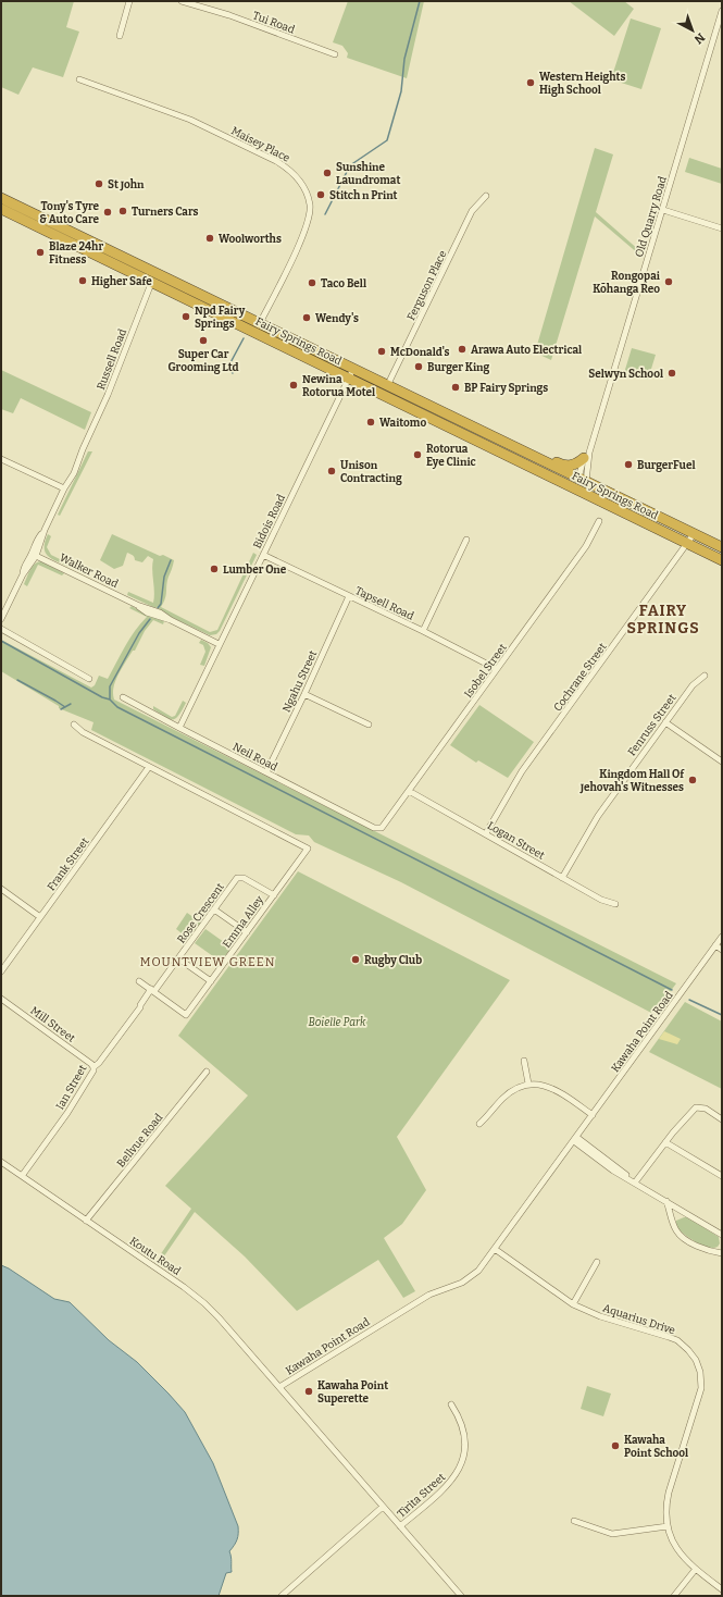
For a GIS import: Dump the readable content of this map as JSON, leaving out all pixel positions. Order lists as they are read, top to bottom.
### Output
{
  "streets": {
    "highway": ["Fairy Springs Road"],
    "street": [
      "Tui Road",
      "Maisey Place",
      "Old Quarry Road",
      "Ferguson Place",
      "Russell Road",
      "Bidois Road",
      "Walker Road",
      "Tapsell Road",
      "Isobel Street",
      "Cochrane Street",
      "Ngahu Street",
      "Fenruss Street",
      "Neil Road",
      "Logan Street",
      "Frank Street",
      "Rose Crescent",
      "Emma Alley",
      "Mill Street",
      "Kawaha Point Road",
      "Ian Street",
      "Bellvue Road",
      "Koutu Road",
      "Aquarius Drive",
      "Tirita Street"
    ]
  },
  "crossings": [
    ["Maisey Place", "Fairy Springs Road"],
    ["Old Quarry Road", "Fairy Springs Road"],
    ["Ferguson Place", "Fairy Springs Road"],
    ["Fairy Springs Road", "Russell Road"],
    ["Fairy Springs Road", "Bidois Road"],
    ["Fairy Springs Road", "Cochrane Street"],
    ["Russell Road", "Walker Road"],
    ["Bidois Road", "Walker Road"],
    ["Bidois Road", "Tapsell Road"],
    ["Bidois Road", "Neil Road"],
    ["Tapsell Road", "Isobel Street"],
    ["Tapsell Road", "Ngahu Street"],
    ["Isobel Street", "Neil Road"],
    ["Isobel Street", "Logan Street"],
    ["Cochrane Street", "Logan Street"],
    ["Ngahu Street", "Neil Road"],
    ["Fenruss Street", "Logan Street"],
    ["Frank Street", "Emma Alley"],
    ["Rose Crescent", "Emma Alley"],
    ["Rose Crescent", "Ian Street"],
    ["Emma Alley", "Ian Street"],
    ["Mill Street", "Ian Street"],
    ["Kawaha Point Road", "Koutu Road"],
    ["Kawaha Point Road", "Aquarius Drive"],
    ["Kawaha Point Road", "Tirita Street"],
    ["Ian Street", "Koutu Road"],
    ["Bellvue Road", "Koutu Road"]
  ],
  "districts": ["FAIRY SPRINGS", "MOUNTVIEW GREEN"],
  "parks": ["Boielle Park"],
  "places": [
    "Western Heights High School",
    "Sunshine Laundromat",
    "St John",
    "Stitch n Print",
    "Turners Cars",
    "Tony's Tyre & Auto Care",
    "Woolworths",
    "Blaze 24hr Fitness",
    "Higher Safe",
    "Rongopai Kōhanga Reo",
    "Taco Bell",
    "Npd Fairy Springs",
    "Wendy's",
    "Super Car Grooming Ltd",
    "Arawa Auto Electrical",
    "McDonald's",
    "Burger King",
    "Selwyn School",
    "Newina Rotorua Motel",
    "BP Fairy Springs",
    "Waitomo",
    "Rotorua Eye Clinic",
    "BurgerFuel",
    "Unison Contracting",
    "Lumber One",
    "Kingdom Hall Of Jehovah's Witnesses",
    "Rugby Club",
    "Kawaha Point Superette",
    "Kawaha Point School"
  ],
  "north": "bottom right"
}
